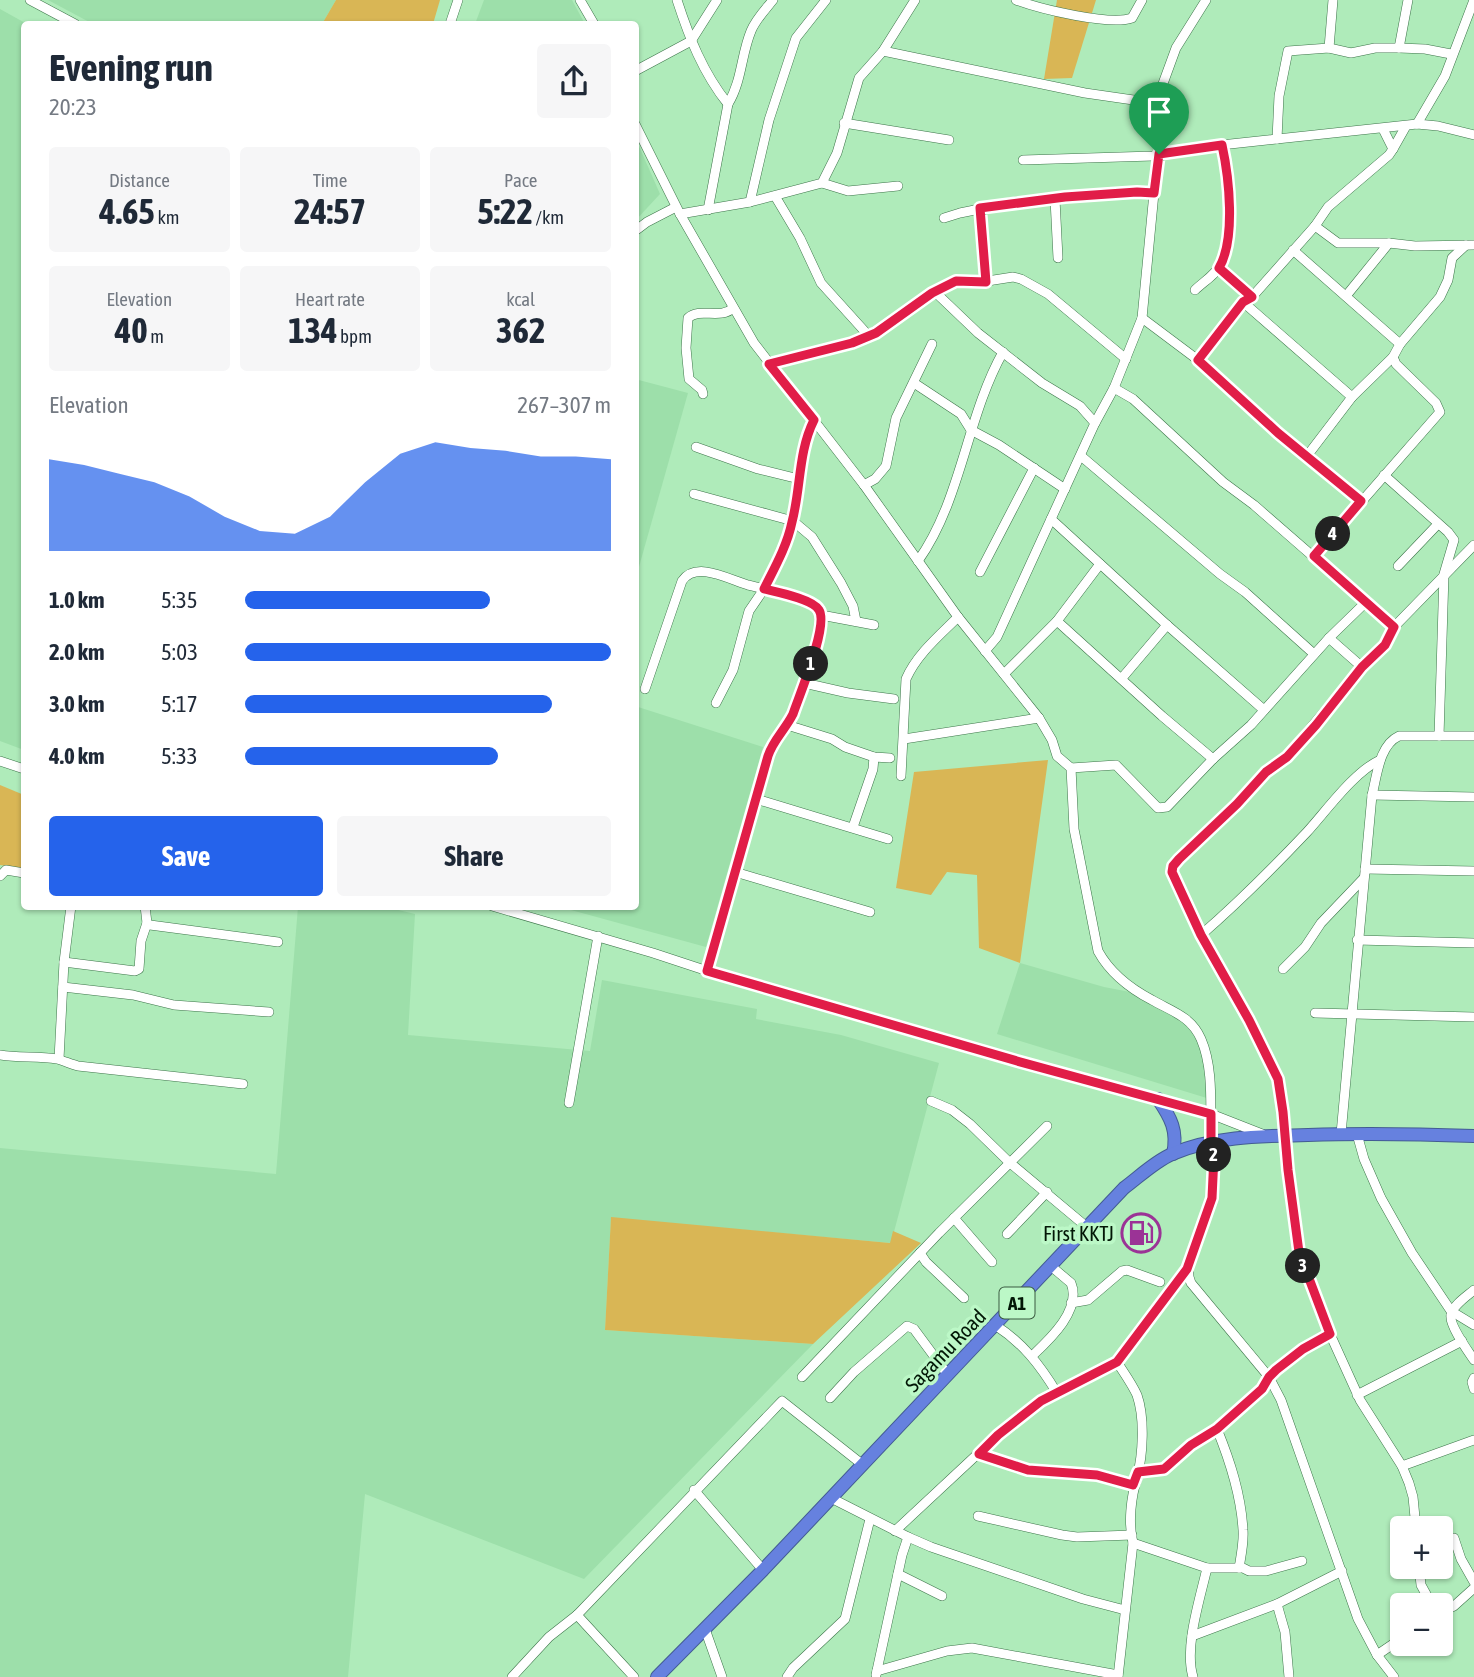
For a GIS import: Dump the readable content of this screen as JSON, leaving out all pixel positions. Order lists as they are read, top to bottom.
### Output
{
  "streets": {
    "highway": ["A1", "Sagamu Road"]
  },
  "places": {
    "fuel station": ["First KKTJ"]
  },
  "page": {
    "heading": ["Evening run", "20:23"],
    "stats": [
      ["Distance", "4.65 km"],
      ["Time", "24:57"],
      ["Pace", "5:22 /km"],
      ["Elevation", "40 m"],
      ["Heart rate", "134 bpm"],
      ["kcal", "362"]
    ],
    "chart": ["Elevation", "267–307 m"],
    "pins": [
      "4",
      "1",
      "2",
      "3"
    ],
    "list": [
      {
        "name": "1.0 km",
        "note": "5:35"
      },
      {
        "name": "2.0 km",
        "note": "5:03"
      },
      {
        "name": "3.0 km",
        "note": "5:17"
      },
      {
        "name": "4.0 km",
        "note": "5:33"
      }
    ],
    "buttons": ["Save", "Share"],
    "map_buttons": ["+", "−"]
  }
}
